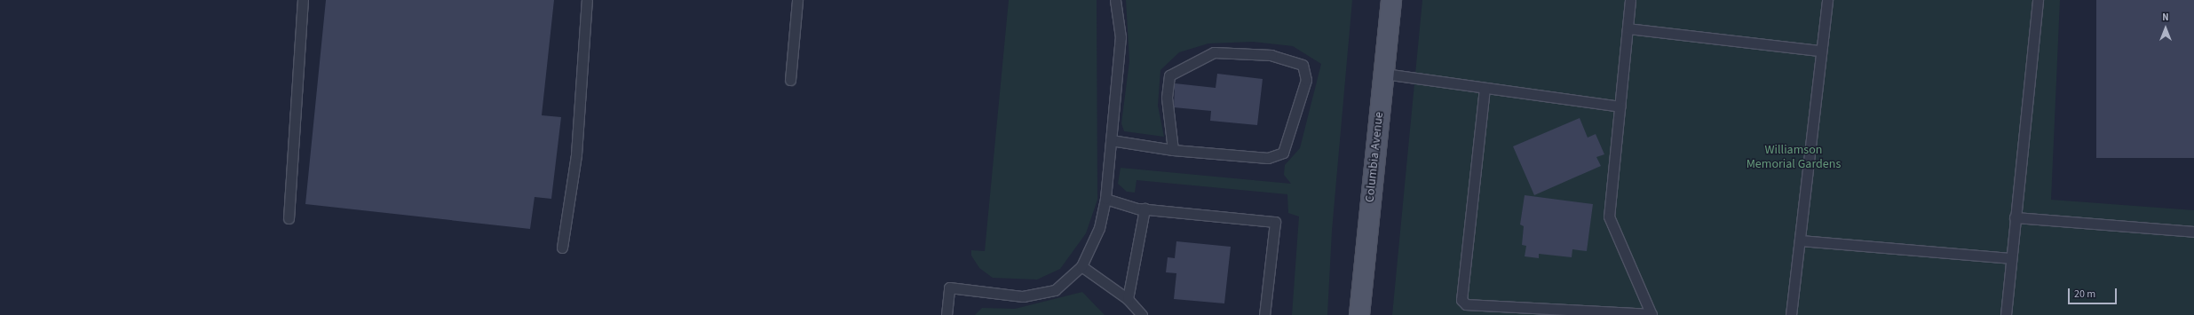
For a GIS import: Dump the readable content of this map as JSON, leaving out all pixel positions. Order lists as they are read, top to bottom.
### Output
{
  "streets": {
    "main road": ["Columbia Avenue"]
  },
  "parks": ["Williamson Memorial Gardens"],
  "scale_bar": "20 m",
  "north": "top"
}
